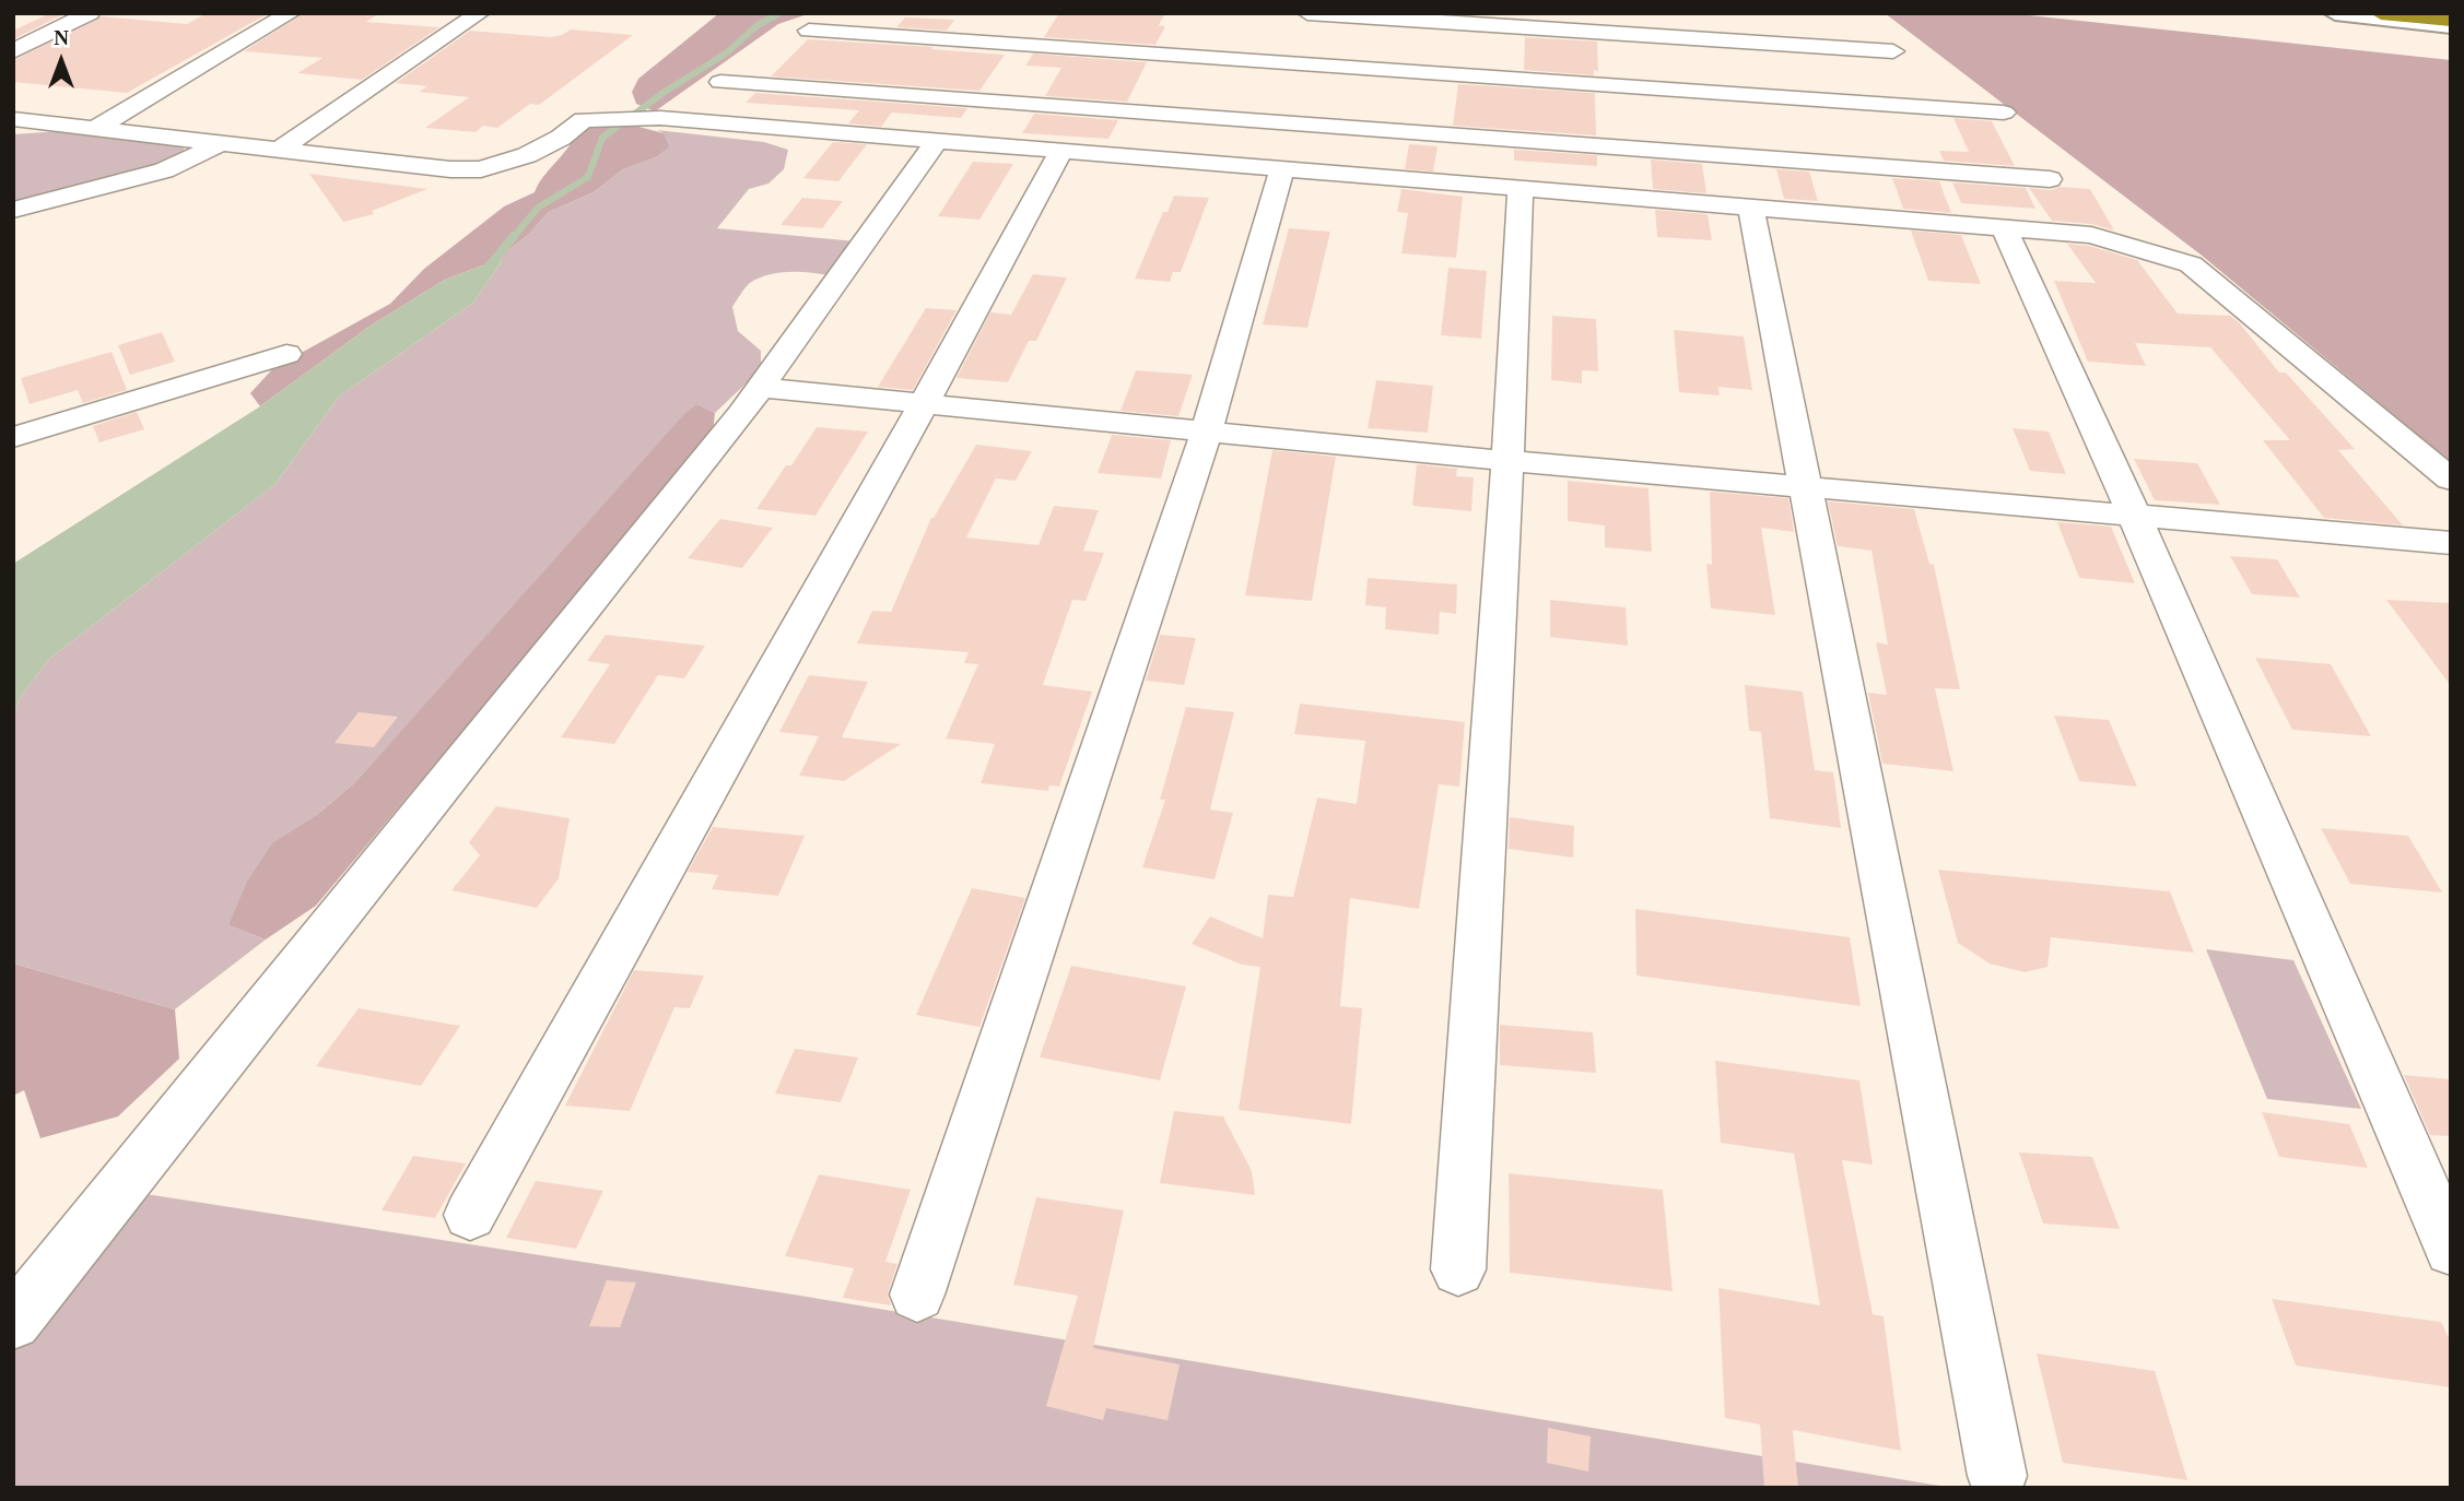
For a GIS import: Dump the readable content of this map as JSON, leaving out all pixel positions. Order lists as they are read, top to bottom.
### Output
{
  "north": "top"
}
